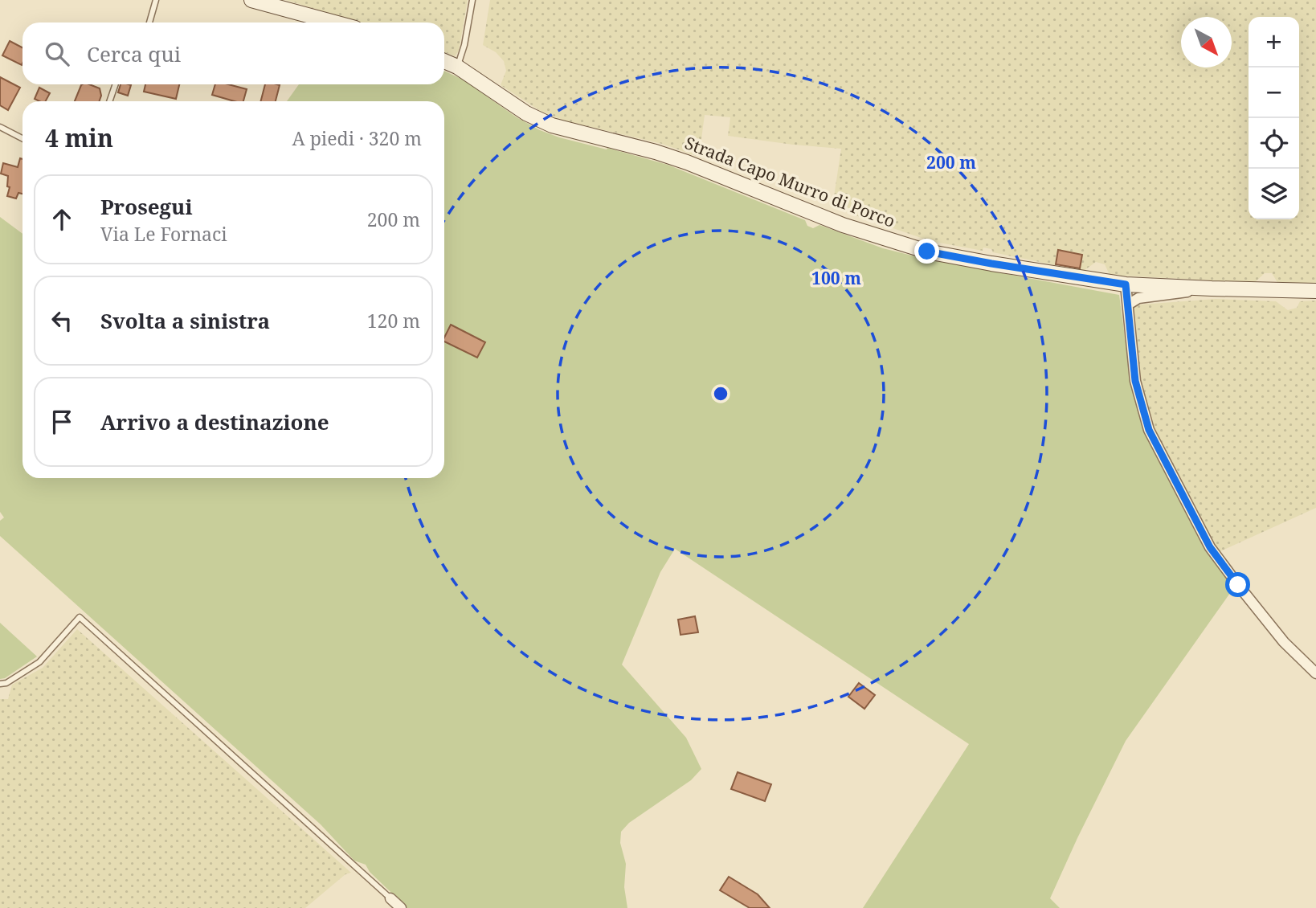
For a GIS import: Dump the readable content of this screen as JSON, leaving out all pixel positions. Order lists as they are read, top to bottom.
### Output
{
  "streets": {
    "street": ["Strada Capo Murro di Porco"]
  },
  "north": "bottom right",
  "page": {
    "map_buttons": ["+", "−"],
    "search": "Cerca qui",
    "heading": ["4 min", "A piedi · 320 m"],
    "list": [
      ["Prosegui", "Via Le Fornaci", "200 m"],
      ["Svolta a sinistra", "120 m"],
      "Arrivo a destinazione"
    ]
  },
  "rings": ["200 m", "100 m"]
}
